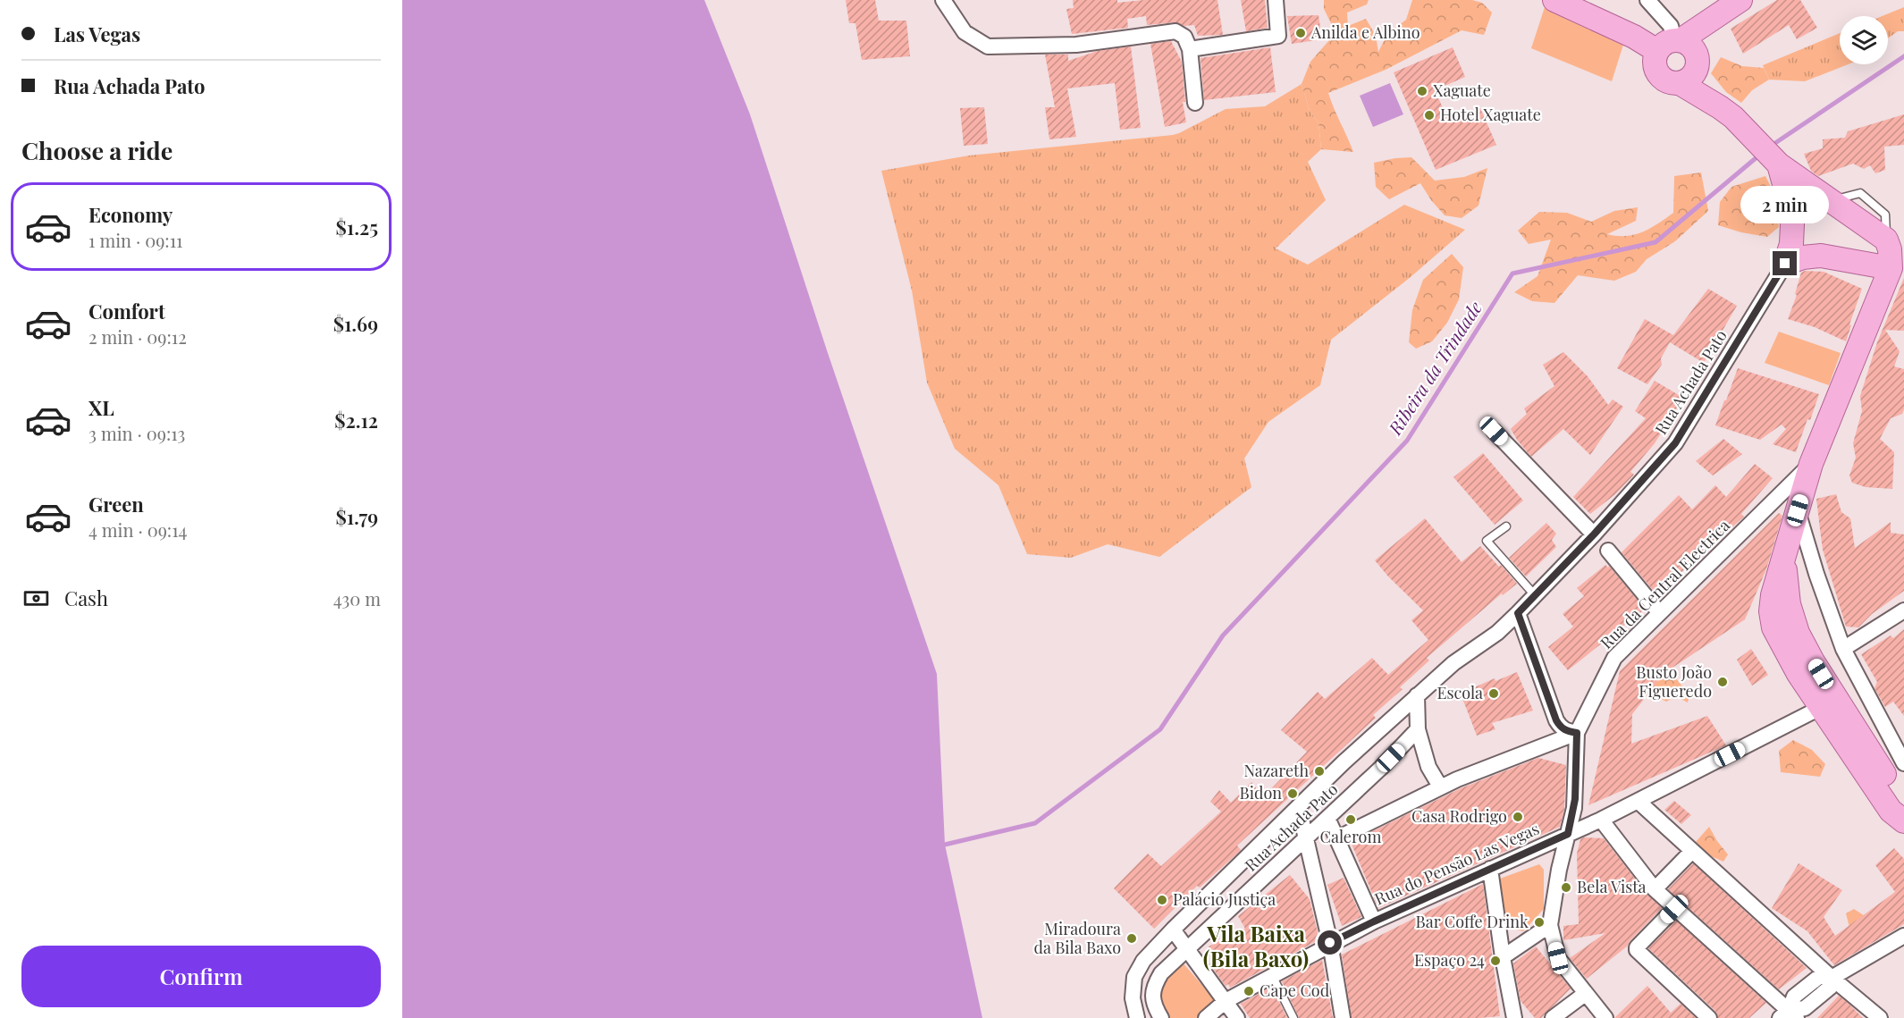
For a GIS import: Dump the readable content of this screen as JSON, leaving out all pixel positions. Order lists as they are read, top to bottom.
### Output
{
  "streets": {
    "street": ["Rua Achada Pato", "Rua da Central Electrica", "Rua do Pensão Las Vegas"]
  },
  "crossings": [
    ["Rua da Central Electrica", "Rua do Pensão Las Vegas"]
  ],
  "districts": ["Vila Baixa (Bila Baxo)"],
  "water": ["Ribeira da Trindade"],
  "places": [
    "Anilda e Albino",
    "Xaguate",
    "Hotel Xaguate",
    "Busto João Figueredo",
    "Escola",
    "Nazareth",
    "Bidon",
    "Casa Rodrigo",
    "Calerom",
    "Bela Vista",
    "Palácio Justiça",
    "Bar Coffe Drink",
    "Miradoura da Bila Baxo",
    "Espaço 24",
    "Cape Cod"
  ],
  "page": {
    "banner": ["Las Vegas", "Rua Achada Pato"],
    "heading": "Choose a ride",
    "list": [
      {
        "name": "Economy",
        "note": "1 min · 09:11",
        "value": "$1.25"
      },
      {
        "name": "Comfort",
        "note": "2 min · 09:12",
        "value": "$1.69"
      },
      {
        "name": "XL",
        "note": "3 min · 09:13",
        "value": "$2.12"
      },
      {
        "name": "Green",
        "note": "4 min · 09:14",
        "value": "$1.79"
      }
    ],
    "bubble": "2 min",
    "pay": ["Cash", "430 m"],
    "buttons": "Confirm"
  }
}
